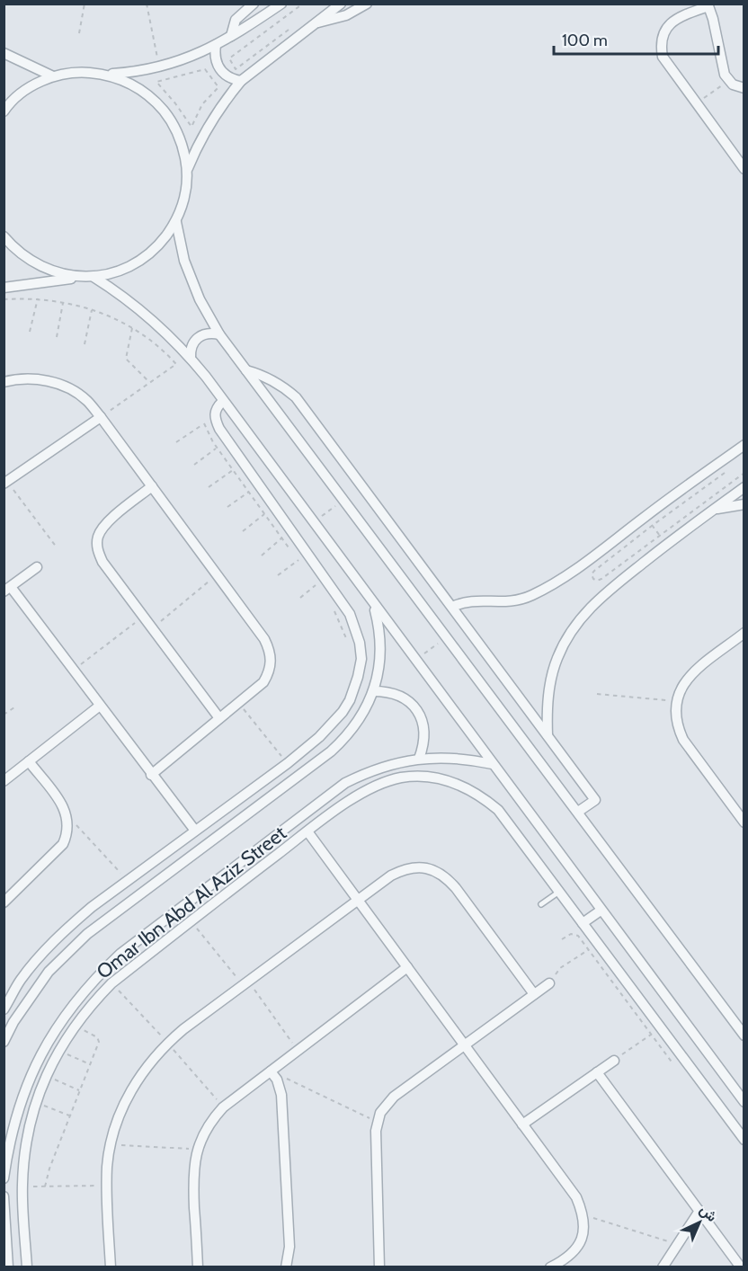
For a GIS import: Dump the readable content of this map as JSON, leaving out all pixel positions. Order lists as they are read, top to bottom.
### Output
{
  "streets": {
    "street": ["Omar Ibn Abd Al Aziz Street"]
  },
  "scale_bar": "100 m",
  "north": "top right"
}
